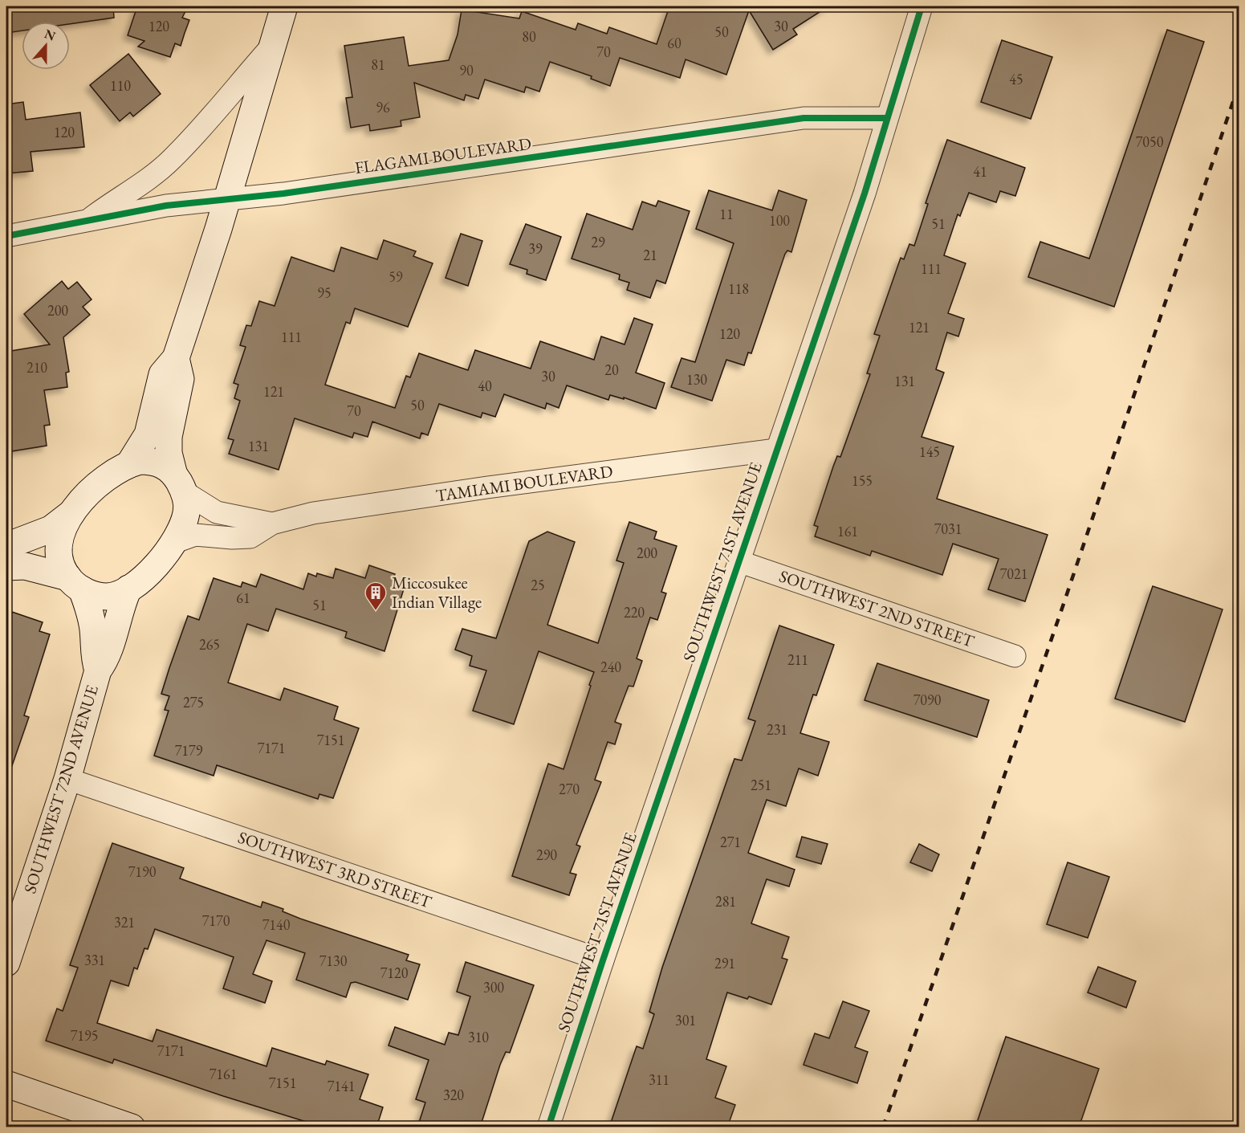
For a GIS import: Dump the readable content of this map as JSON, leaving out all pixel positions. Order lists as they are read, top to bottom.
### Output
{
  "streets": {
    "street": [
      "FLAGAMI BOULEVARD",
      "TAMIAMI BOULEVARD",
      "SOUTHWEST 71ST AVENUE",
      "SOUTHWEST 2ND STREET",
      "SOUTHWEST 72ND AVENUE",
      "SOUTHWEST 3RD STREET"
    ]
  },
  "crossings": [
    ["FLAGAMI BOULEVARD", "SOUTHWEST 71ST AVENUE"],
    ["TAMIAMI BOULEVARD", "SOUTHWEST 71ST AVENUE"],
    ["TAMIAMI BOULEVARD", "SOUTHWEST 72ND AVENUE"],
    ["SOUTHWEST 71ST AVENUE", "SOUTHWEST 2ND STREET"],
    ["SOUTHWEST 71ST AVENUE", "SOUTHWEST 3RD STREET"],
    ["SOUTHWEST 72ND AVENUE", "SOUTHWEST 3RD STREET"]
  ],
  "places": {
    "building": ["Miccosukee Indian Village"]
  },
  "house_numbers": [
    "120",
    "30",
    "50",
    "80",
    "60",
    "70",
    "81",
    "90",
    "45",
    "110",
    "96",
    "120",
    "7050",
    "41",
    "11",
    "100",
    "51",
    "29",
    "39",
    "21",
    "111",
    "59",
    "118",
    "95",
    "200",
    "121",
    "120",
    "111",
    "210",
    "20",
    "30",
    "130",
    "131",
    "40",
    "121",
    "50",
    "70",
    "131",
    "145",
    "155",
    "7031",
    "161",
    "200",
    "7021",
    "25",
    "61",
    "51",
    "220",
    "265",
    "211",
    "240",
    "7090",
    "275",
    "231",
    "7151",
    "7171",
    "7179",
    "251",
    "270",
    "271",
    "290",
    "7190",
    "281",
    "7170",
    "321",
    "7140",
    "331",
    "7130",
    "291",
    "7120",
    "300",
    "301",
    "7195",
    "310",
    "7171",
    "7161",
    "311",
    "7151",
    "7141",
    "320"
  ],
  "north": "top"
}
